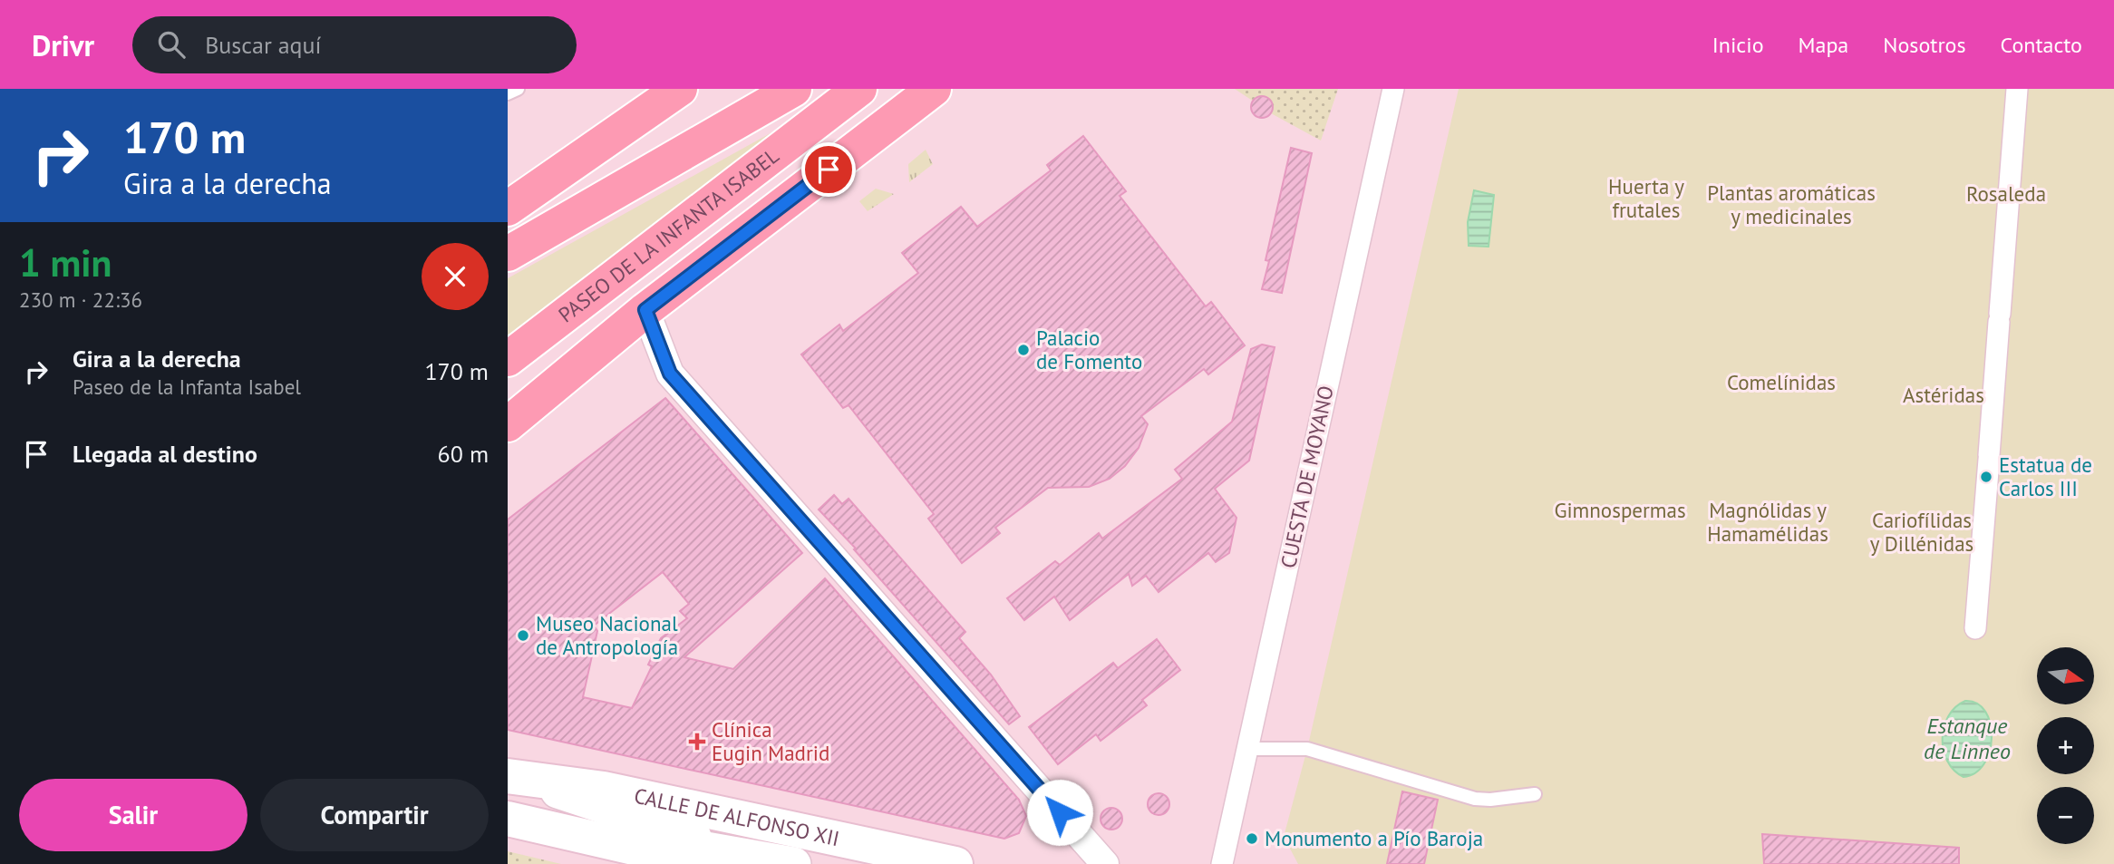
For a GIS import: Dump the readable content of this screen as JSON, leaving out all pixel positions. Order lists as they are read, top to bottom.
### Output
{
  "streets": {
    "main road": ["PASEO DE LA INFANTA ISABEL", "CALLE DE ALFONSO XII"],
    "street": ["CUESTA DE MOYANO"]
  },
  "water": ["Estanque de Linneo"],
  "parks": [
    "Huerta y frutales",
    "Plantas aromáticas y medicinales",
    "Rosaleda",
    "Comelínidas",
    "Astéridas",
    "Gimnospermas",
    "Magnólidas y Hamamélidas",
    "Cariofílidas y Dillénidas"
  ],
  "places": {
    "other": [
      "Palacio de Fomento",
      "Estatua de Carlos III",
      "Museo Nacional de Antropología",
      "Monumento a Pío Baroja"
    ],
    "health": ["Clínica Eugin Madrid"]
  },
  "north": "right",
  "page": {
    "header": "Drivr",
    "search": "Buscar aquí",
    "nav": [
      "Inicio",
      "Mapa",
      "Nosotros",
      "Contacto"
    ],
    "turn": ["170 m", "Gira a la derecha"],
    "heading": ["1 min", "230 m · 22:36"],
    "list": [
      {
        "name": "Gira a la derecha",
        "note": "Paseo de la Infanta Isabel",
        "value": "170 m"
      },
      {
        "name": "Llegada al destino",
        "value": "60 m"
      }
    ],
    "map_buttons": ["+", "−"],
    "buttons": ["Salir", "Compartir"]
  }
}
